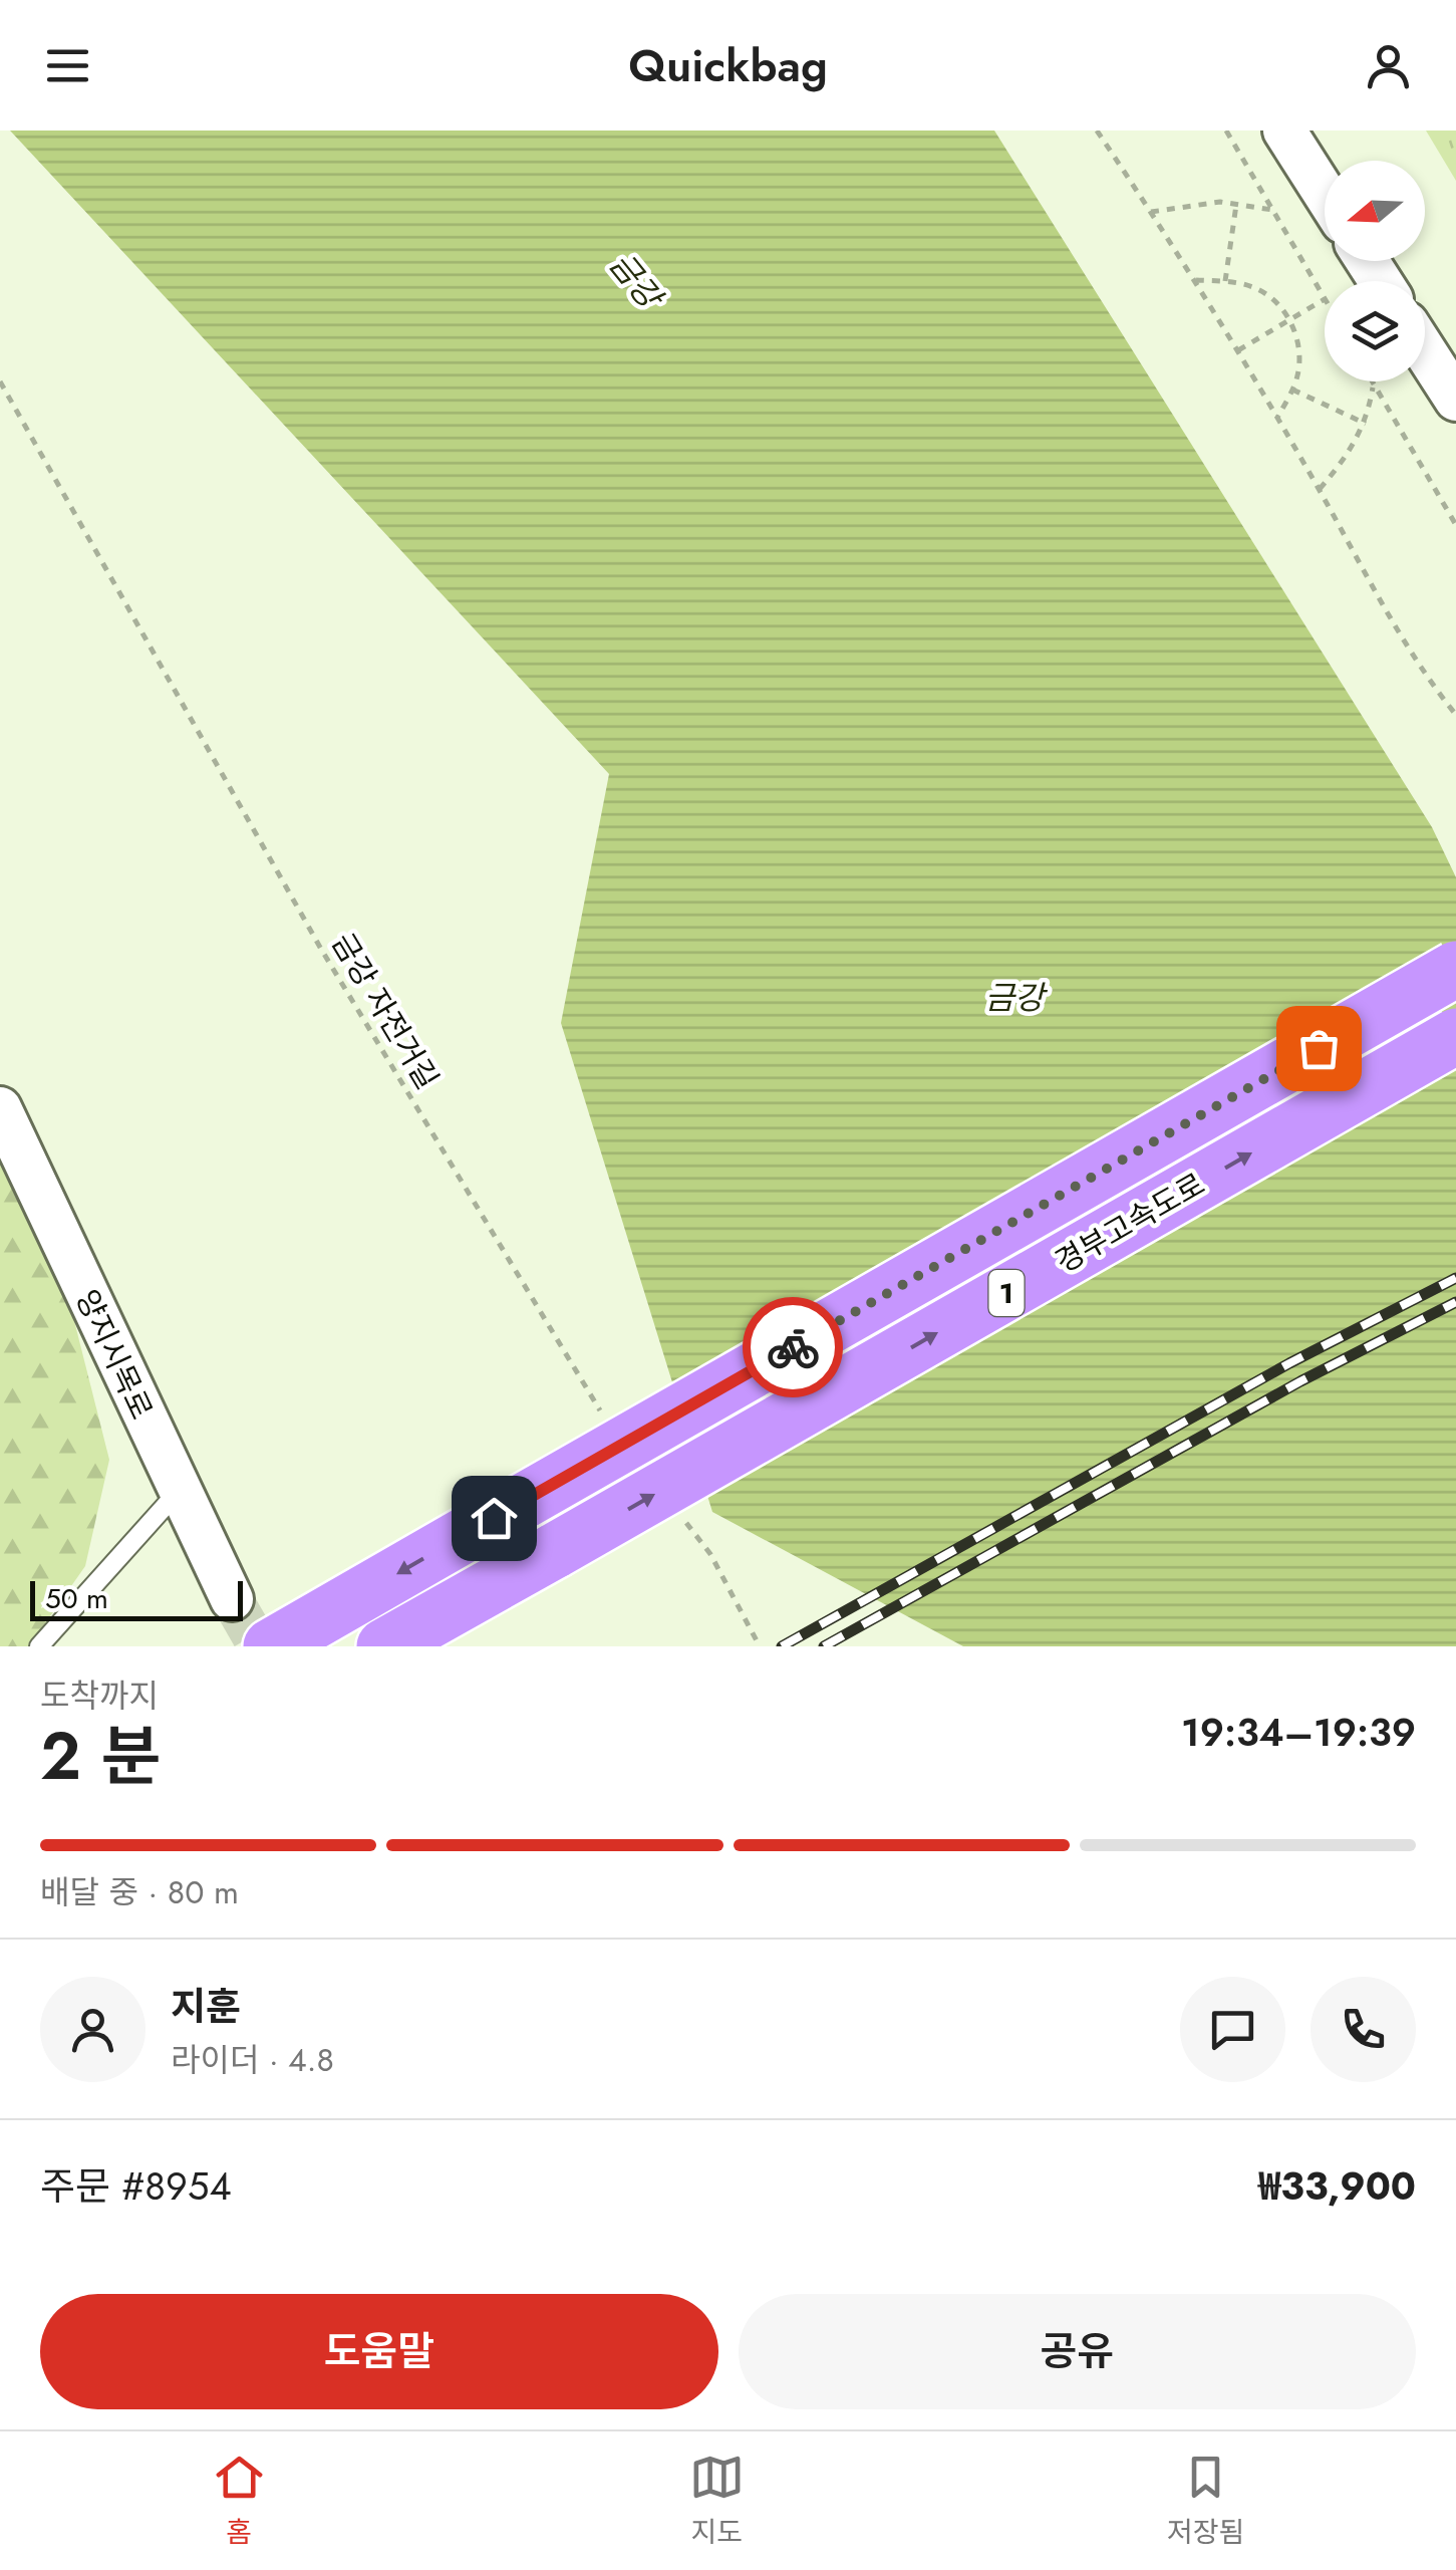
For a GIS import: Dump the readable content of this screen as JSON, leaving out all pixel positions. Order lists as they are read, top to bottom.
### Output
{
  "streets": {
    "highway": ["경부고속도로", "1"],
    "street": ["양지시목로"],
    "path": ["금강 자전거길"]
  },
  "water": ["금강"],
  "scale_bar": "50 m",
  "north": "left",
  "page": {
    "header": "Quickbag",
    "scale": "50 m",
    "heading": ["2 분", "도착까지", "19:34–19:39"],
    "panel": [
      "지훈",
      "라이더 · 4.8",
      "주문 #8954",
      "₩33,900"
    ],
    "bar": "배달 중 · 80 m",
    "buttons": ["도움말", "공유"],
    "tabs": ["홈", "지도", "저장됨"]
  }
}
